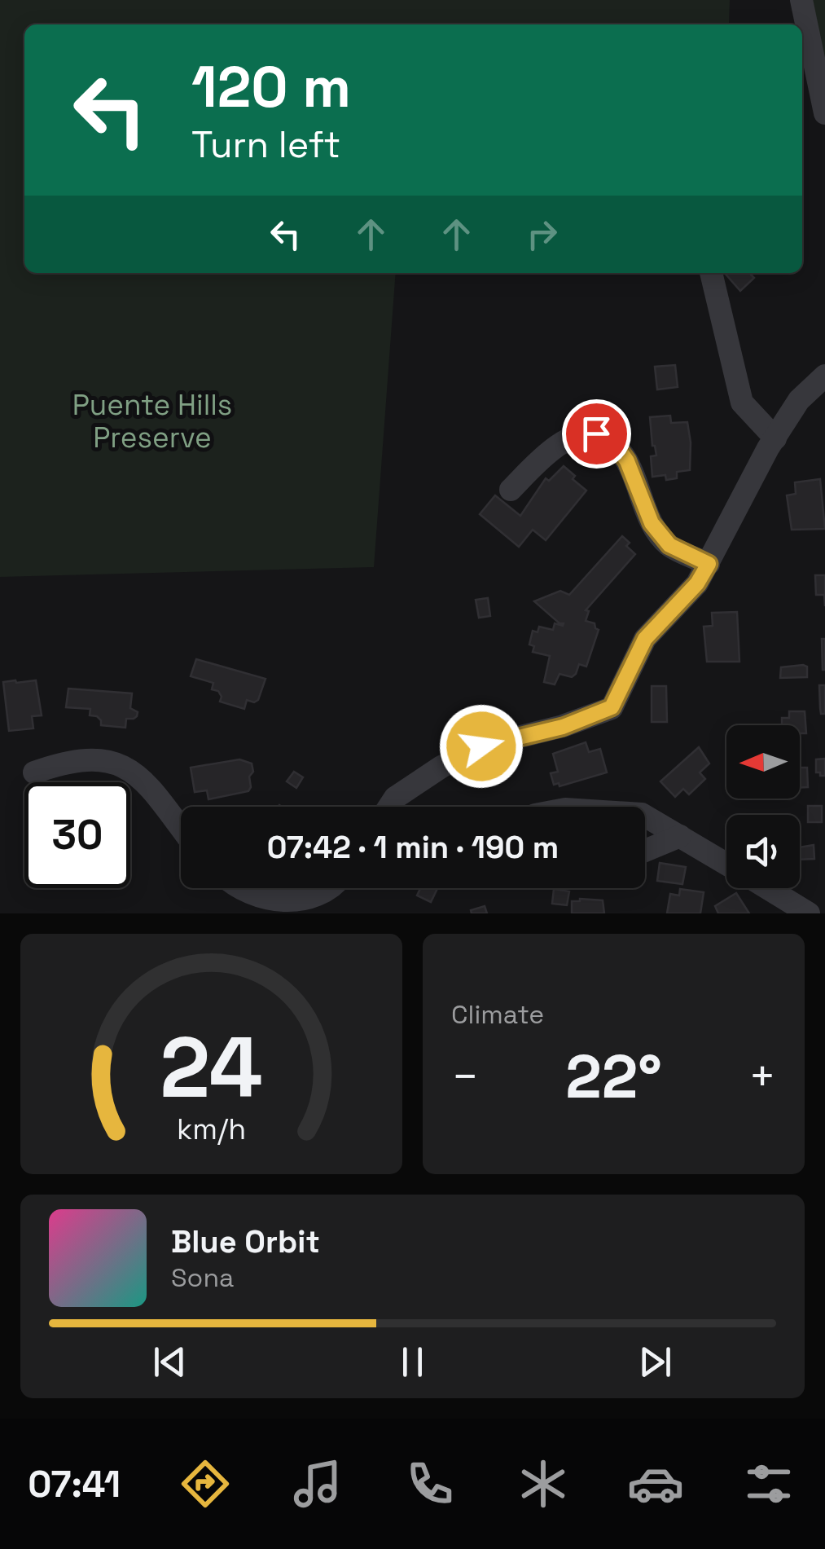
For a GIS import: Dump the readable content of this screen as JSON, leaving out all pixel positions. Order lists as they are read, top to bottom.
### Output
{
  "parks": ["Puente Hills Preserve"],
  "north": "left",
  "page": {
    "turn": ["120 m", "Turn left"],
    "limit": "30",
    "trip": "07:42 · 1 min · 190 m",
    "tile": "Climate",
    "heat": ["−", "22°", "+"],
    "song": ["Blue Orbit", "Sona"],
    "tabs": "07:41",
    "gauge": ["24", "km/h"]
  }
}
